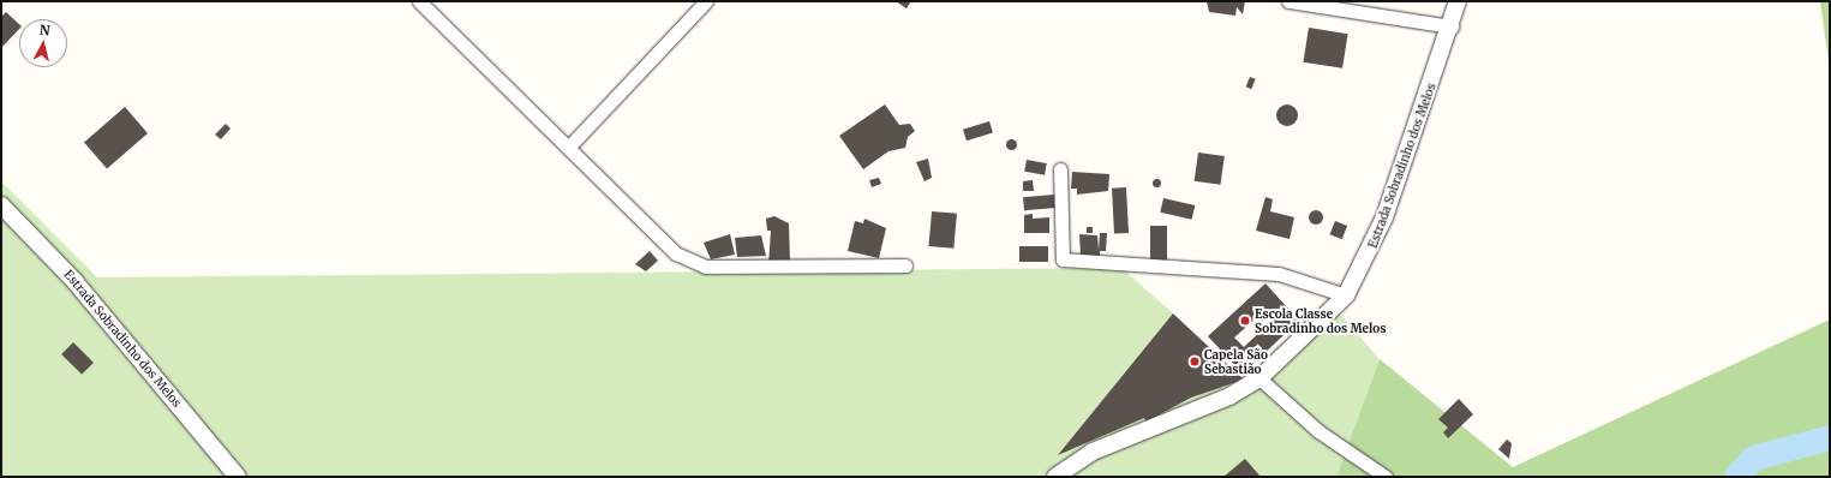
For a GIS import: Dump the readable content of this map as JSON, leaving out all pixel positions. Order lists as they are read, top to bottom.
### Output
{
  "streets": {
    "street": ["Estrada Sobradinho dos Melos"]
  },
  "places": ["Escola Classe Sobradinho dos Melos", "Capela São Sebastião"],
  "north": "top"
}
